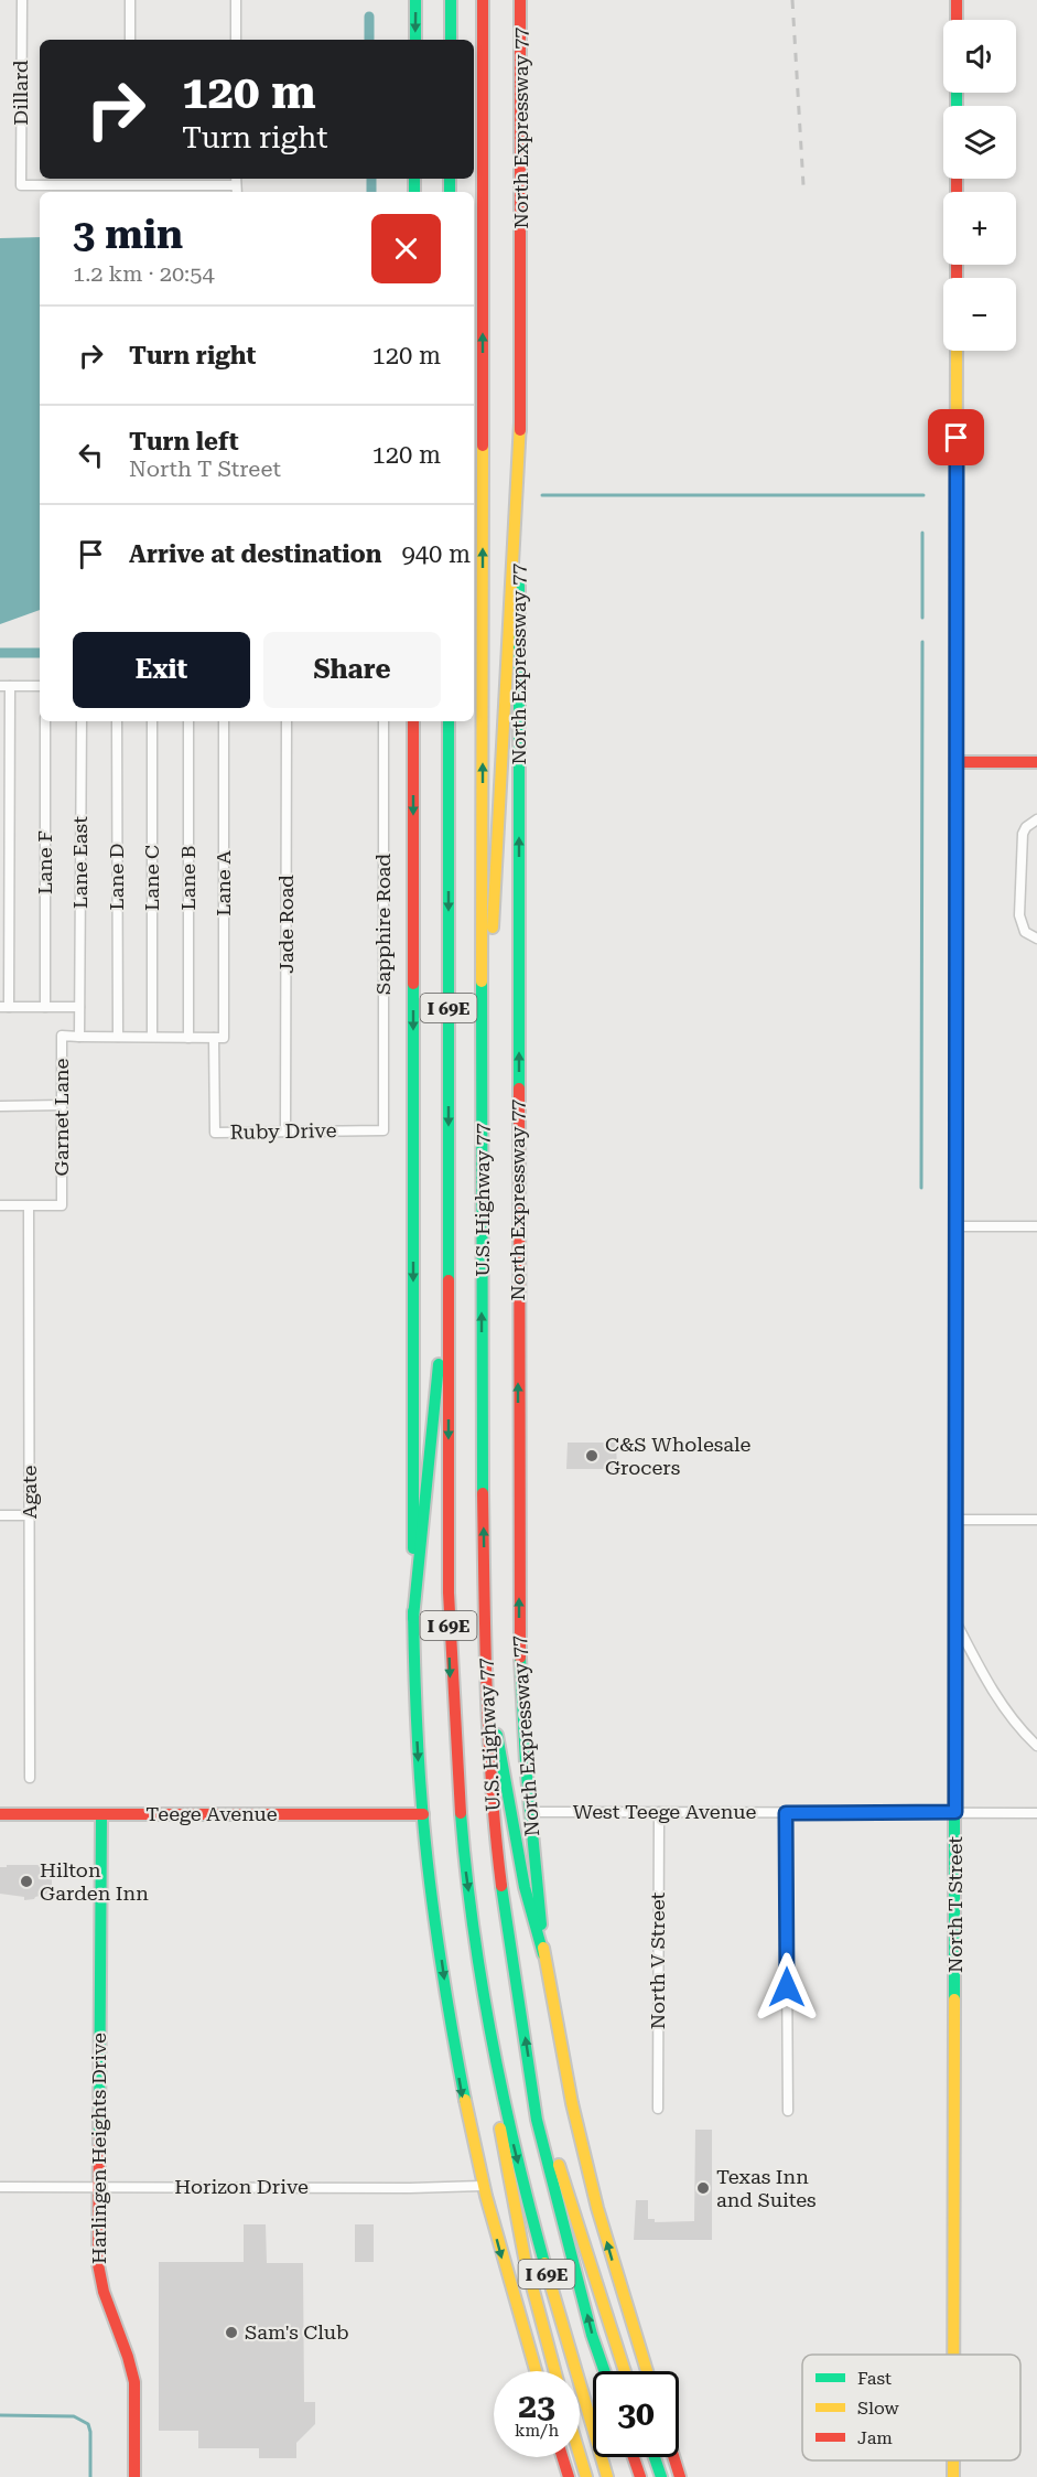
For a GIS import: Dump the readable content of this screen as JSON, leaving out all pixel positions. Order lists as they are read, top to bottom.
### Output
{
  "streets": {
    "main road": [
      "North Expressway 77",
      "I 69E",
      "U.S. Highway 77",
      "Teege Avenue",
      "North T Street",
      "Harlingen Heights Drive"
    ],
    "street": [
      "Dillard",
      "Lane F",
      "Lane East",
      "Lane D",
      "Lane C",
      "Lane B",
      "Lane A",
      "Jade Road",
      "Sapphire Road",
      "Garnet Lane",
      "Ruby Drive",
      "Agate",
      "West Teege Avenue",
      "North V Street",
      "Horizon Drive"
    ]
  },
  "crossings": [
    ["North Expressway 77", "West Teege Avenue"],
    ["Lane East", "Garnet Lane"],
    ["Lane A", "Ruby Drive"],
    ["Jade Road", "Ruby Drive"],
    ["Sapphire Road", "Ruby Drive"],
    ["Garnet Lane", "Agate"],
    ["West Teege Avenue", "North T Street"],
    ["West Teege Avenue", "North V Street"],
    ["Teege Avenue", "Harlingen Heights Drive"],
    ["Harlingen Heights Drive", "Horizon Drive"]
  ],
  "places": [
    "C&S Wholesale Grocers",
    "Hilton Garden Inn",
    "Texas Inn and Suites",
    "Sam's Club"
  ],
  "legend": ["Fast", "Slow", "Jam"],
  "page": {
    "map_buttons": ["+", "−"],
    "turn": ["120 m", "Turn right"],
    "heading": ["3 min", "1.2 km · 20:54"],
    "list": [
      {
        "name": "Turn right",
        "value": "120 m"
      },
      {
        "name": "Turn left",
        "note": "North T Street",
        "value": "120 m"
      },
      {
        "name": "Arrive at destination",
        "value": "940 m"
      }
    ],
    "buttons": ["Exit", "Share"],
    "speed": "23 km/h",
    "limit": "30"
  }
}
